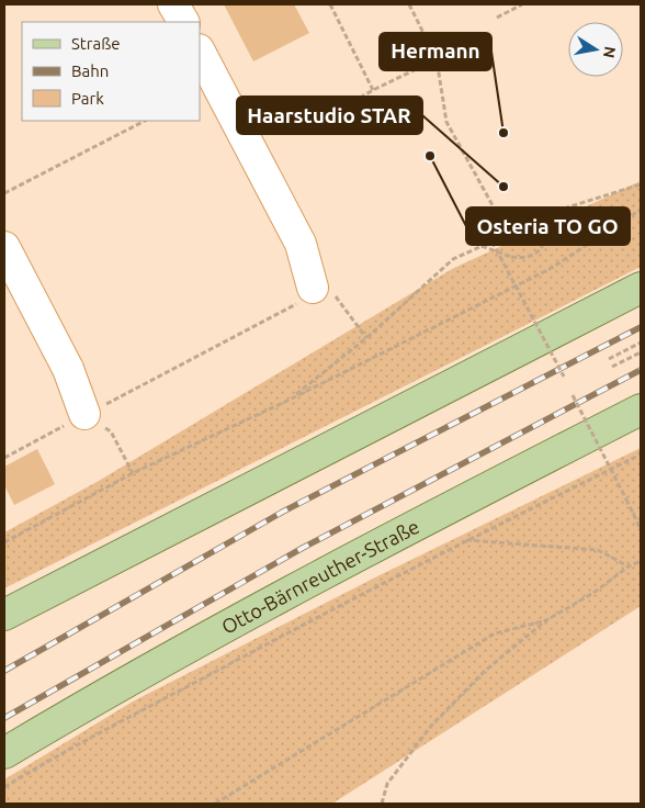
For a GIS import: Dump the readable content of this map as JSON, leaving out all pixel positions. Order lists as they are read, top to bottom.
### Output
{
  "streets": {
    "main road": ["Otto-Bärnreuther-Straße"]
  },
  "places": ["Hermann", "Osteria TO GO", "Haarstudio STAR"],
  "legend": ["Straße", "Bahn", "Park"],
  "north": "right"
}
